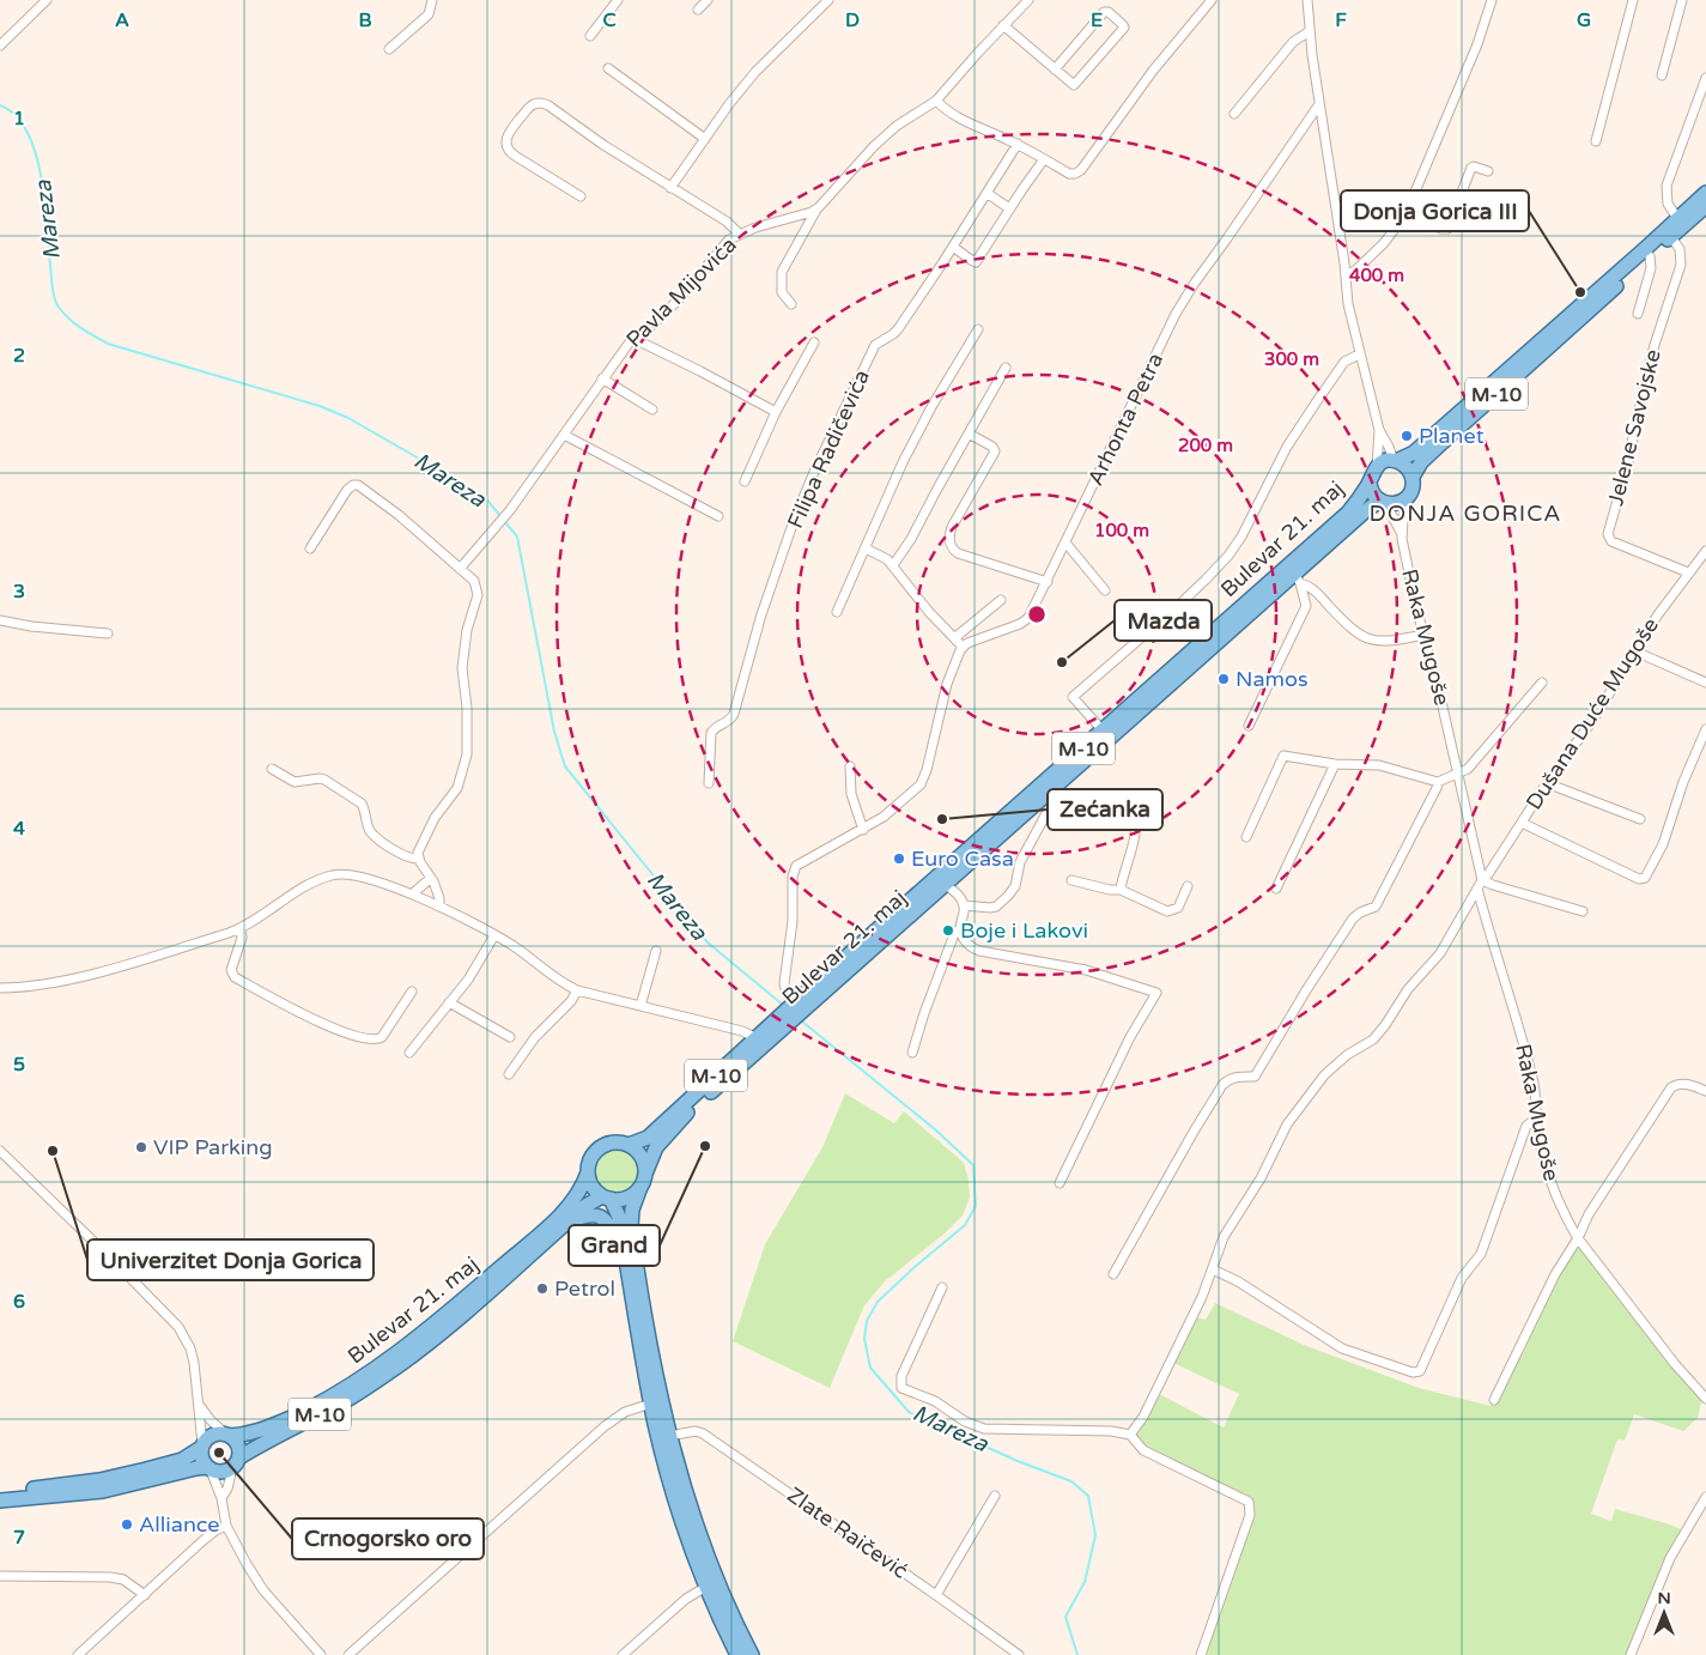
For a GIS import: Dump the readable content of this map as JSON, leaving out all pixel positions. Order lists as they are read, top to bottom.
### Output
{
  "streets": {
    "main road": ["M-10", "Bulevar 21. maj"],
    "street": [
      "Pavla Mijovića",
      "Arhonta Petra",
      "Jelene Savojske",
      "Filipa Radičevića",
      "Raka Mugoše",
      "Dušana Duće Mugoše",
      "Zlate Raičević"
    ]
  },
  "crossings": [
    ["M-10", "Jelene Savojske"],
    ["M-10", "Bulevar 21. maj"],
    ["M-10", "Raka Mugoše"],
    ["Jelene Savojske", "Dušana Duće Mugoše"],
    ["Bulevar 21. maj", "Raka Mugoše"],
    ["Raka Mugoše", "Dušana Duće Mugoše"]
  ],
  "districts": ["DONJA GORICA"],
  "water": ["Mareza"],
  "places": [
    "Donja Gorica III",
    "Planet",
    "Mazda",
    "Namos",
    "Zećanka",
    "Euro Casa",
    "Boje i Lakovi",
    "Grand",
    "VIP Parking",
    "Univerzitet Donja Gorica",
    "Petrol",
    "Crnogorsko oro",
    "Alliance"
  ],
  "north": "top",
  "grid": {
    "columns": [
      "A",
      "B",
      "C",
      "D",
      "E",
      "F",
      "G"
    ],
    "rows": [
      "1",
      "2",
      "3",
      "4",
      "5",
      "6",
      "7"
    ]
  },
  "rings": [
    "400 m",
    "300 m",
    "200 m",
    "100 m"
  ]
}
